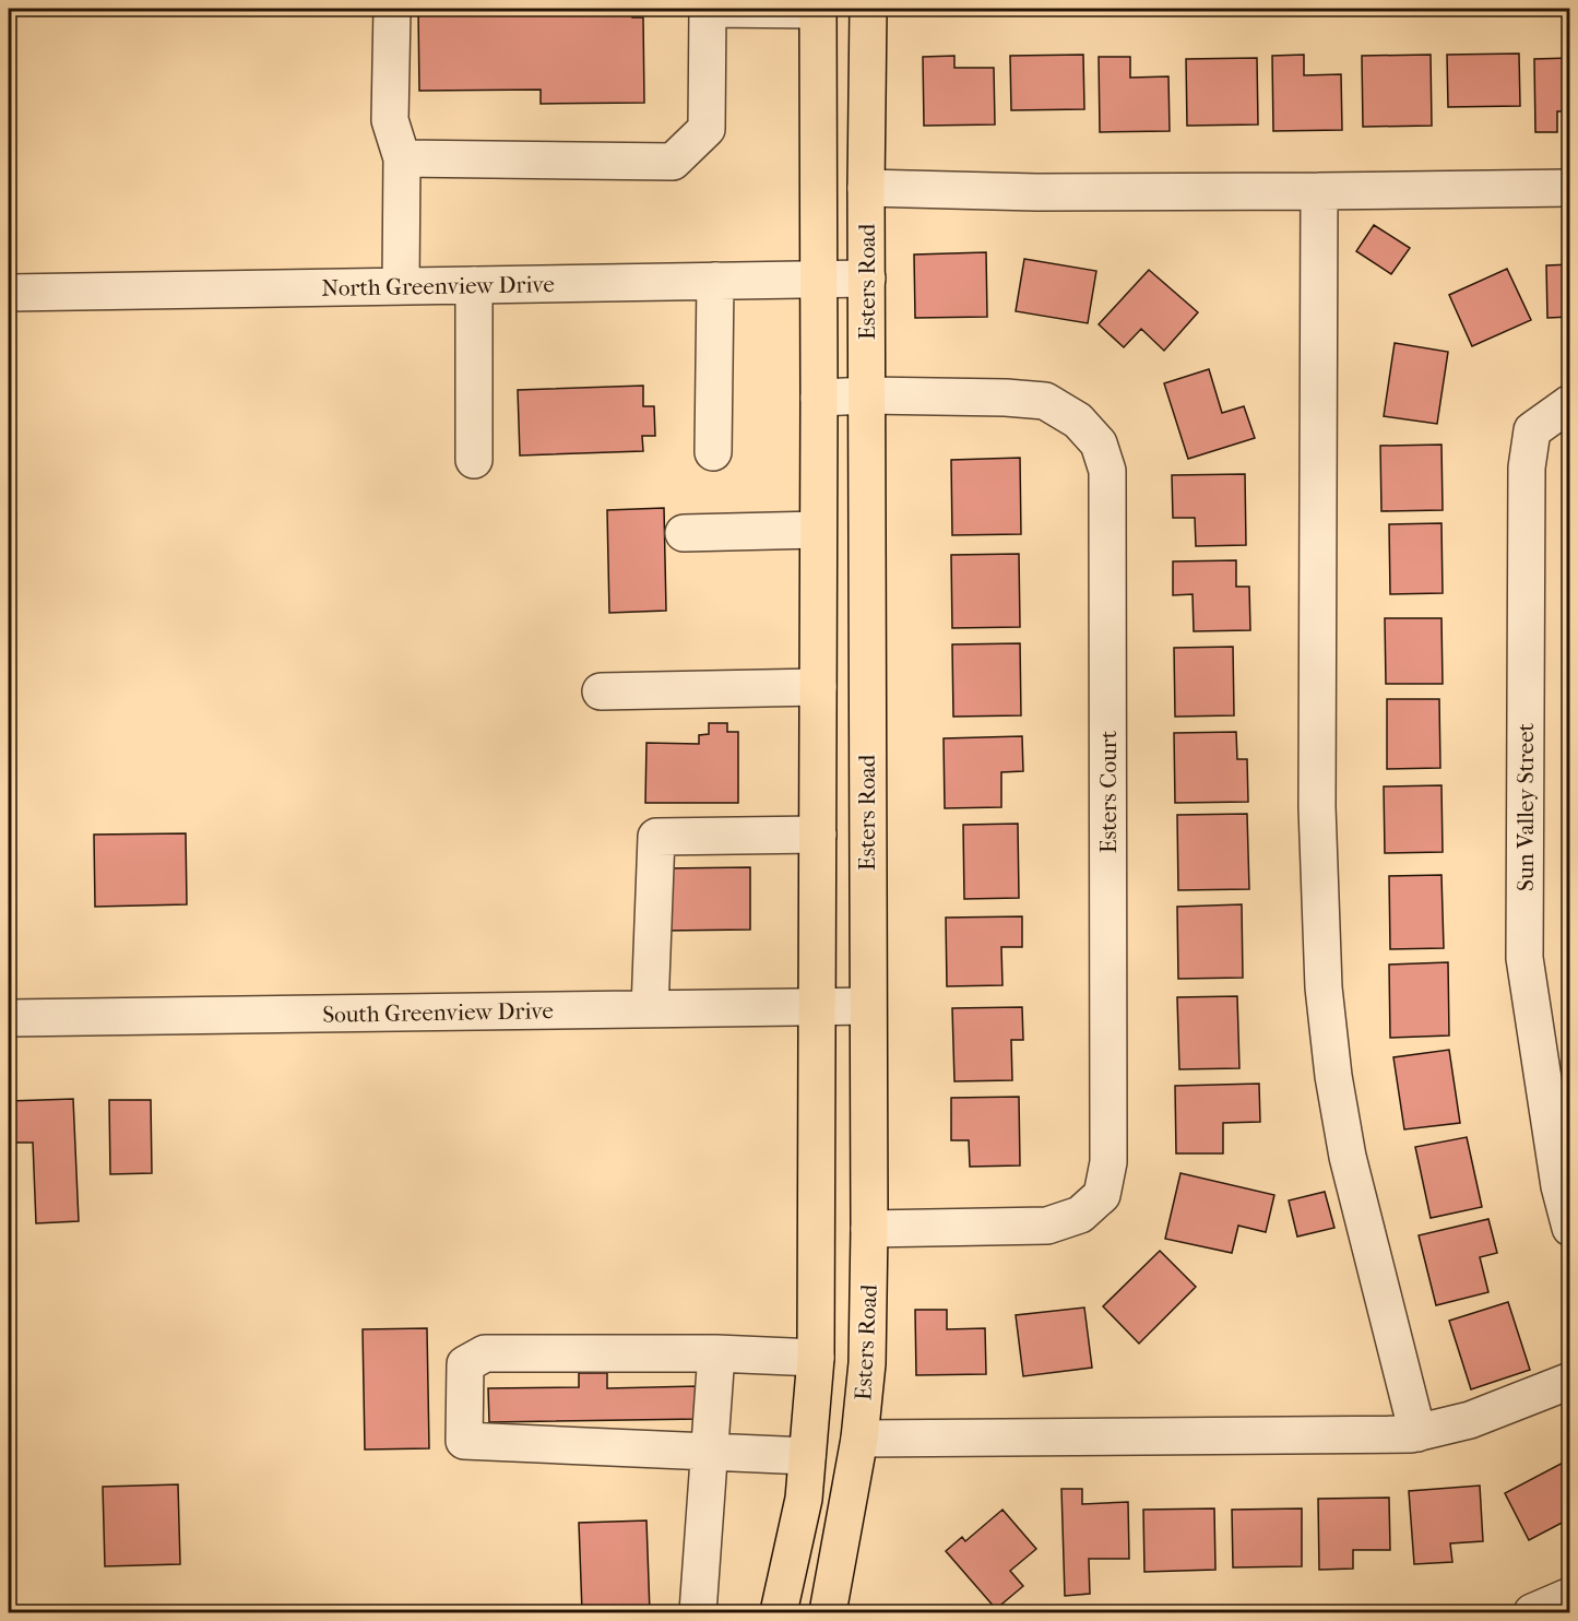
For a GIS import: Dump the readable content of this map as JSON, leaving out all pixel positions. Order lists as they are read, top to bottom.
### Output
{
  "streets": {
    "main road": ["Esters Road"],
    "street": [
      "North Greenview Drive",
      "Esters Court",
      "Sun Valley Street",
      "South Greenview Drive"
    ]
  },
  "crossings": [
    ["Esters Road", "North Greenview Drive"],
    ["Esters Road", "Esters Court"],
    ["Esters Road", "South Greenview Drive"]
  ]
}
